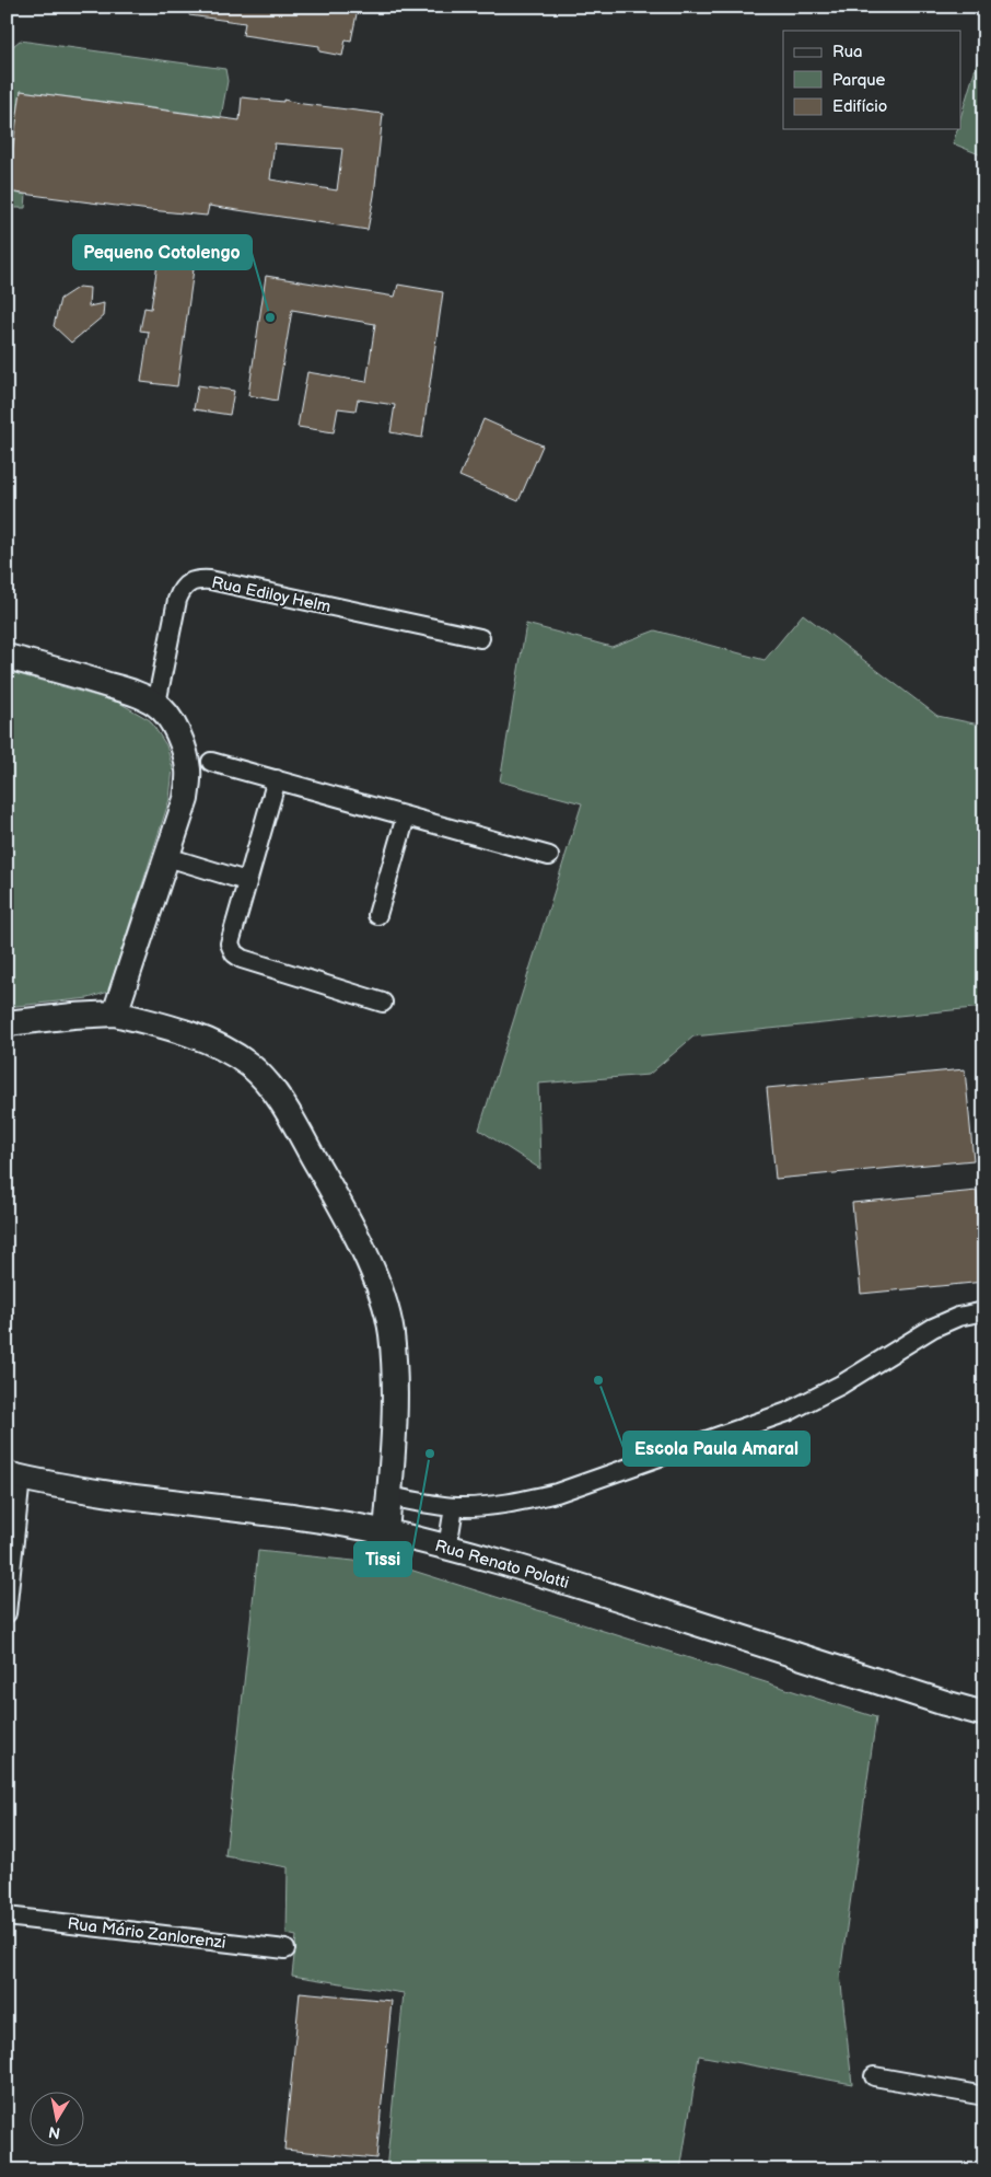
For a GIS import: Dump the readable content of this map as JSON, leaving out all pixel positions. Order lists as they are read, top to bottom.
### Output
{
  "streets": {
    "main road": ["Rua Renato Polatti"],
    "street": ["Rua Ediloy Helm", "Rua Mário Zanlorenzi"]
  },
  "places": ["Pequeno Cotolengo", "Escola Paula Amaral", "Tissi"],
  "legend": ["Rua", "Parque", "Edifício"],
  "north": "bottom"
}
